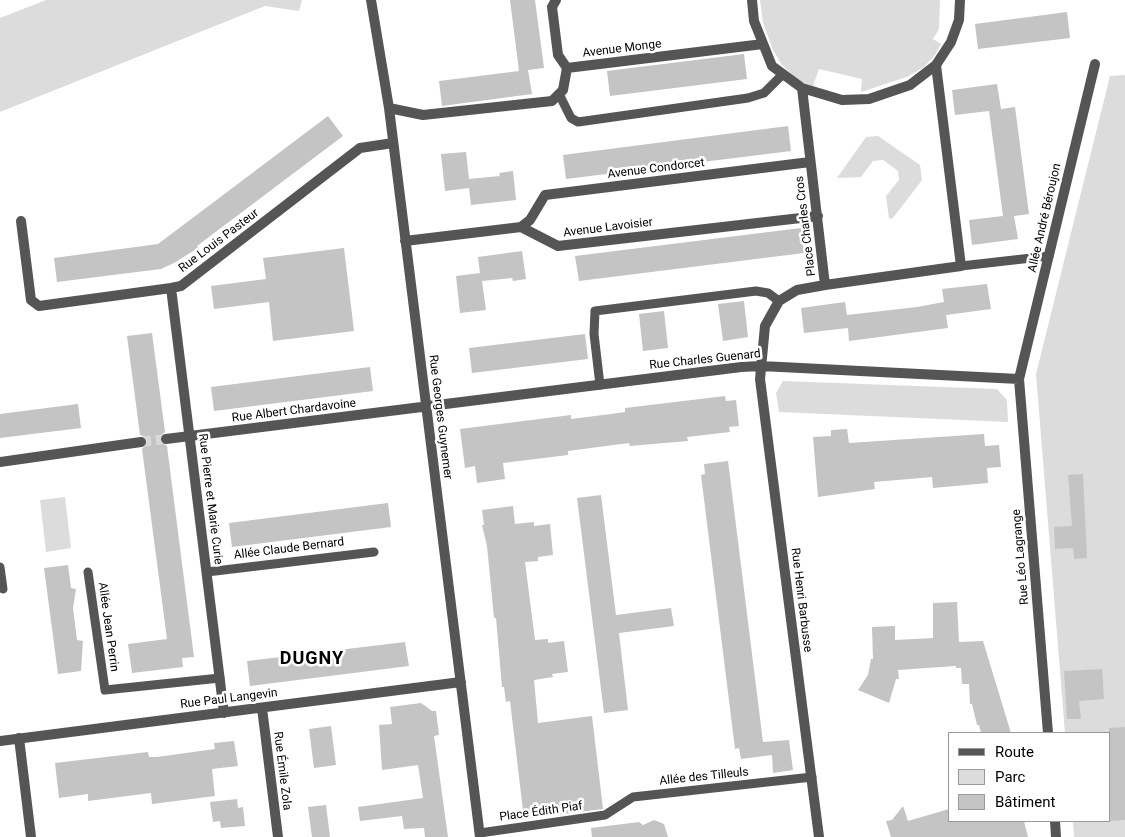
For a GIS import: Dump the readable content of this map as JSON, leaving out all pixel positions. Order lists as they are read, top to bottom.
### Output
{
  "streets": {
    "street": [
      "Avenue Monge",
      "Avenue Condorcet",
      "Allée André Béroujon",
      "Place Charles Cros",
      "Avenue Lavoisier",
      "Rue Louis Pasteur",
      "Rue Charles Guenard",
      "Rue Albert Chardavoine",
      "Rue Georges Guynemer",
      "Rue Pierre et Marie Curie",
      "Rue Léo Lagrange",
      "Rue Henri Barbusse",
      "Rue Paul Langevin",
      "Rue Émile Zola"
    ],
    "lane": [
      "Allée Claude Bernard",
      "Allée Jean Perrin",
      "Allée des Tilleuls",
      "Place Édith Piaf"
    ]
  },
  "crossings": [
    ["Avenue Condorcet", "Place Charles Cros"],
    ["Avenue Condorcet", "Avenue Lavoisier"],
    ["Allée André Béroujon", "Rue Charles Guenard"],
    ["Allée André Béroujon", "Rue Léo Lagrange"],
    ["Place Charles Cros", "Avenue Lavoisier"],
    ["Rue Louis Pasteur", "Rue Georges Guynemer"],
    ["Rue Louis Pasteur", "Rue Pierre et Marie Curie"],
    ["Rue Charles Guenard", "Rue Albert Chardavoine"],
    ["Rue Charles Guenard", "Rue Georges Guynemer"],
    ["Rue Charles Guenard", "Rue Léo Lagrange"],
    ["Rue Charles Guenard", "Rue Henri Barbusse"],
    ["Rue Albert Chardavoine", "Rue Georges Guynemer"],
    ["Rue Albert Chardavoine", "Rue Pierre et Marie Curie"],
    ["Rue Georges Guynemer", "Rue Paul Langevin"],
    ["Rue Georges Guynemer", "Place Édith Piaf"],
    ["Rue Pierre et Marie Curie", "Allée Claude Bernard"],
    ["Rue Pierre et Marie Curie", "Allée Jean Perrin"],
    ["Rue Pierre et Marie Curie", "Rue Paul Langevin"],
    ["Rue Henri Barbusse", "Allée des Tilleuls"],
    ["Rue Paul Langevin", "Rue Émile Zola"],
    ["Allée des Tilleuls", "Place Édith Piaf"]
  ],
  "districts": ["DUGNY"],
  "legend": ["Route", "Parc", "Bâtiment"]
}
